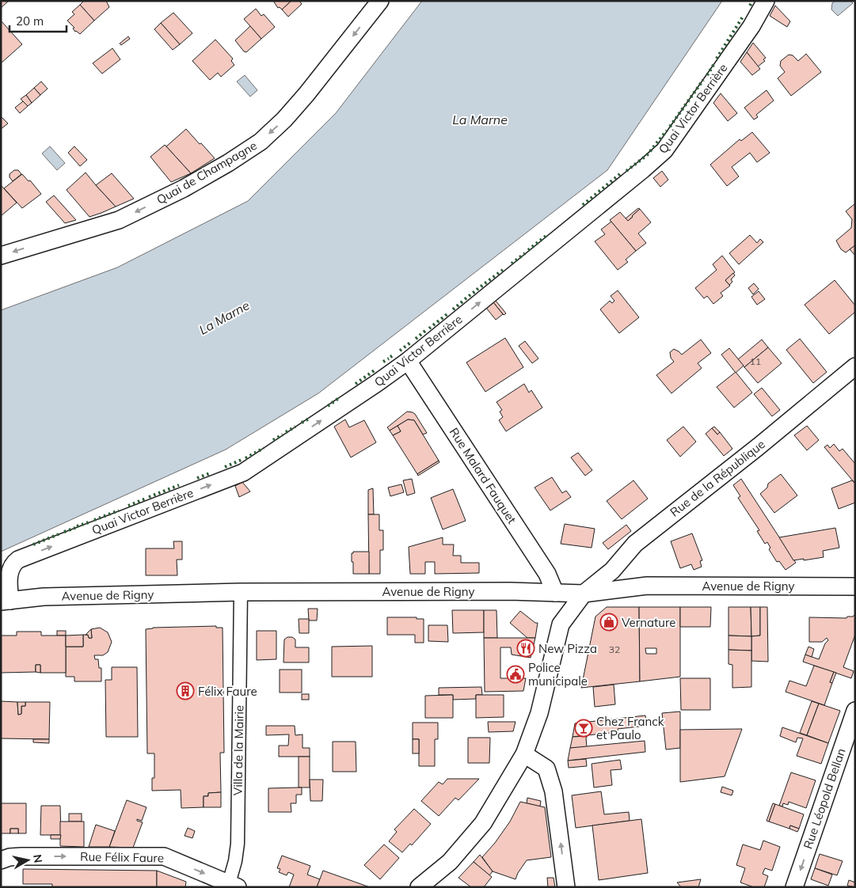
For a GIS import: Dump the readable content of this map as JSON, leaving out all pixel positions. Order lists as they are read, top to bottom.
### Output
{
  "streets": {
    "street": [
      "Quai Victor Berrière",
      "Quai de Champagne",
      "Rue Malard Fauquet",
      "Rue de la République",
      "Avenue de Rigny",
      "Villa de la Mairie",
      "Rue Léopold Bellan",
      "Rue Félix Faure"
    ]
  },
  "crossings": [
    ["Quai Victor Berrière", "Rue Malard Fauquet"],
    ["Quai Victor Berrière", "Avenue de Rigny"],
    ["Rue Malard Fauquet", "Avenue de Rigny"],
    ["Rue de la République", "Avenue de Rigny"],
    ["Avenue de Rigny", "Villa de la Mairie"],
    ["Villa de la Mairie", "Rue Félix Faure"]
  ],
  "one_way": [
    "Quai Victor Berrière",
    "Quai de Champagne",
    "Rue Léopold Bellan",
    "Rue Félix Faure"
  ],
  "water": ["La Marne"],
  "places": {
    "shop": ["Vernature"],
    "restaurant": ["New Pizza"],
    "public building": ["Police municipale"],
    "building": ["Félix Faure"],
    "bar": ["Chez Franck et Paulo"]
  },
  "house_numbers": ["11", "32"],
  "scale_bar": "20 m",
  "north": "right"
}
